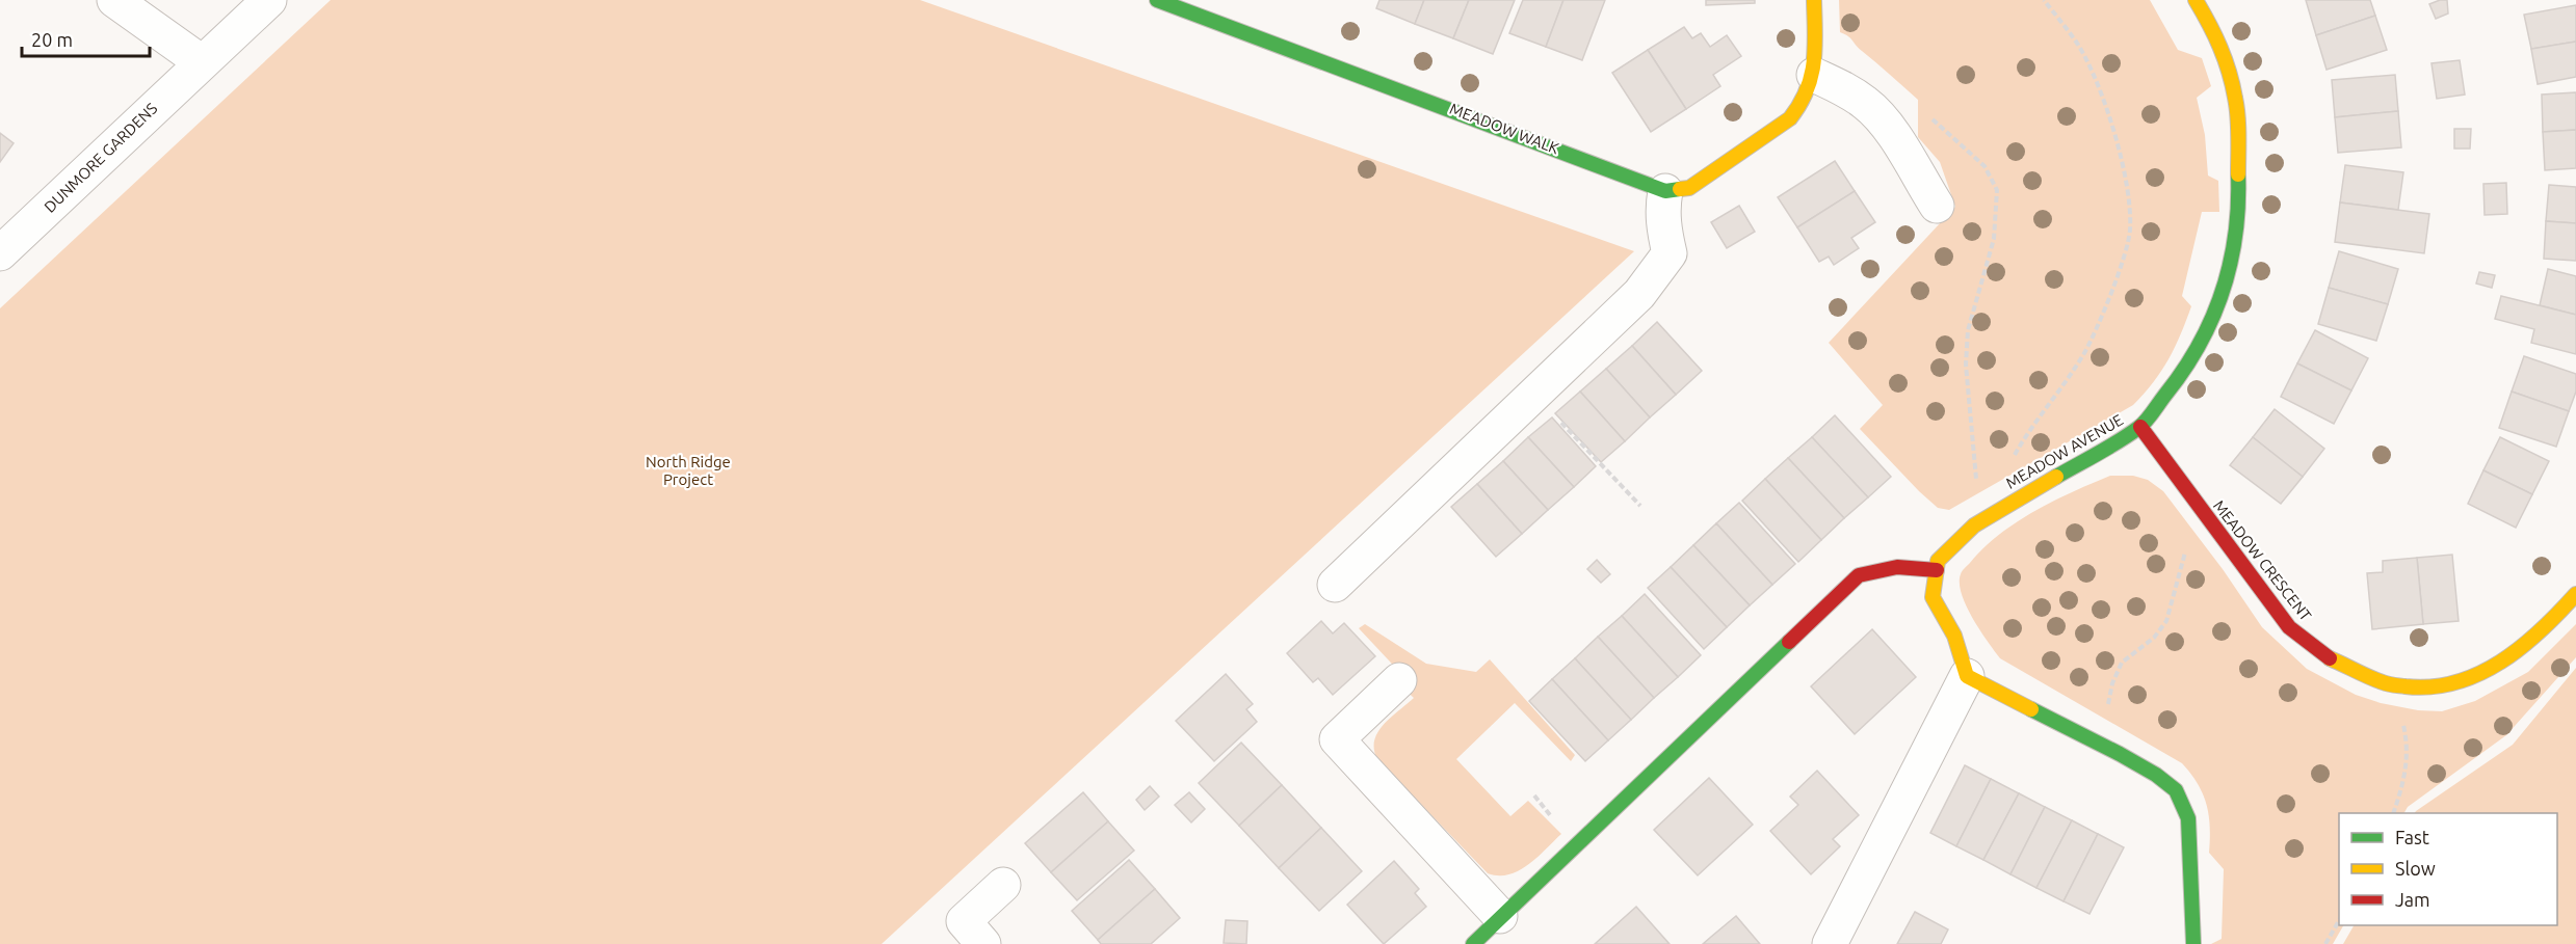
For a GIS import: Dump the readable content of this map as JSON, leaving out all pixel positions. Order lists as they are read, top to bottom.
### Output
{
  "streets": {
    "street": [
      "MEADOW WALK",
      "DUNMORE GARDENS",
      "MEADOW AVENUE",
      "MEADOW CRESCENT"
    ]
  },
  "crossings": [
    ["MEADOW AVENUE", "MEADOW CRESCENT"]
  ],
  "parks": ["North Ridge Project"],
  "legend": ["Fast", "Slow", "Jam"],
  "scale_bar": "20 m"
}
